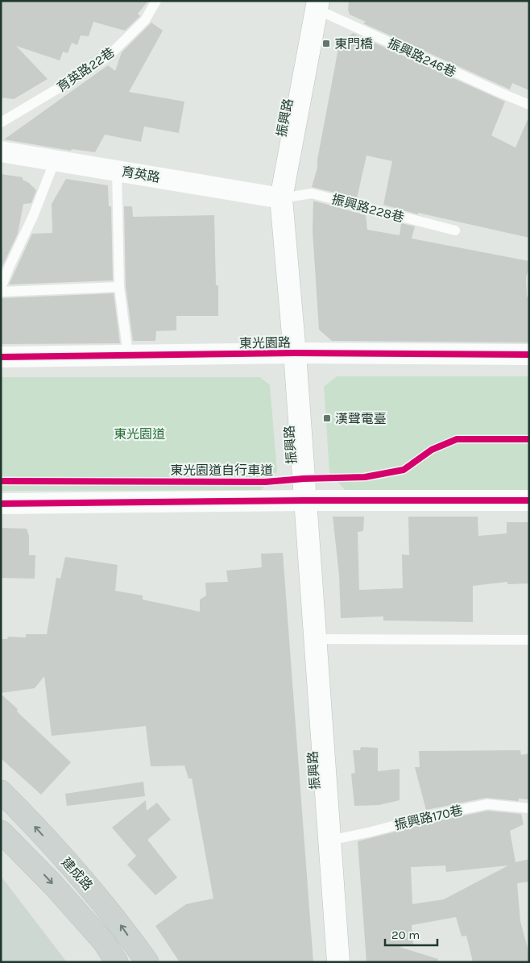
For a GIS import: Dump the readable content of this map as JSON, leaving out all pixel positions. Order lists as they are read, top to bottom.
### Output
{
  "streets": {
    "main road": ["振興路", "建成路"],
    "street": ["育英路", "東光園路"],
    "lane": [
      "振興路246巷",
      "育英路22巷",
      "振興路228巷",
      "振興路170巷"
    ],
    "cycle path": ["東光園道自行車道"]
  },
  "crossings": [
    ["振興路246巷", "振興路"],
    ["振興路", "育英路"],
    ["振興路", "振興路228巷"],
    ["振興路", "東光園路"],
    ["振興路", "振興路170巷"],
    ["育英路", "振興路228巷"]
  ],
  "parks": ["東光園道"],
  "places": {
    "transit": ["東門橋", "漢聲電臺"]
  },
  "scale_bar": "20 m"
}
